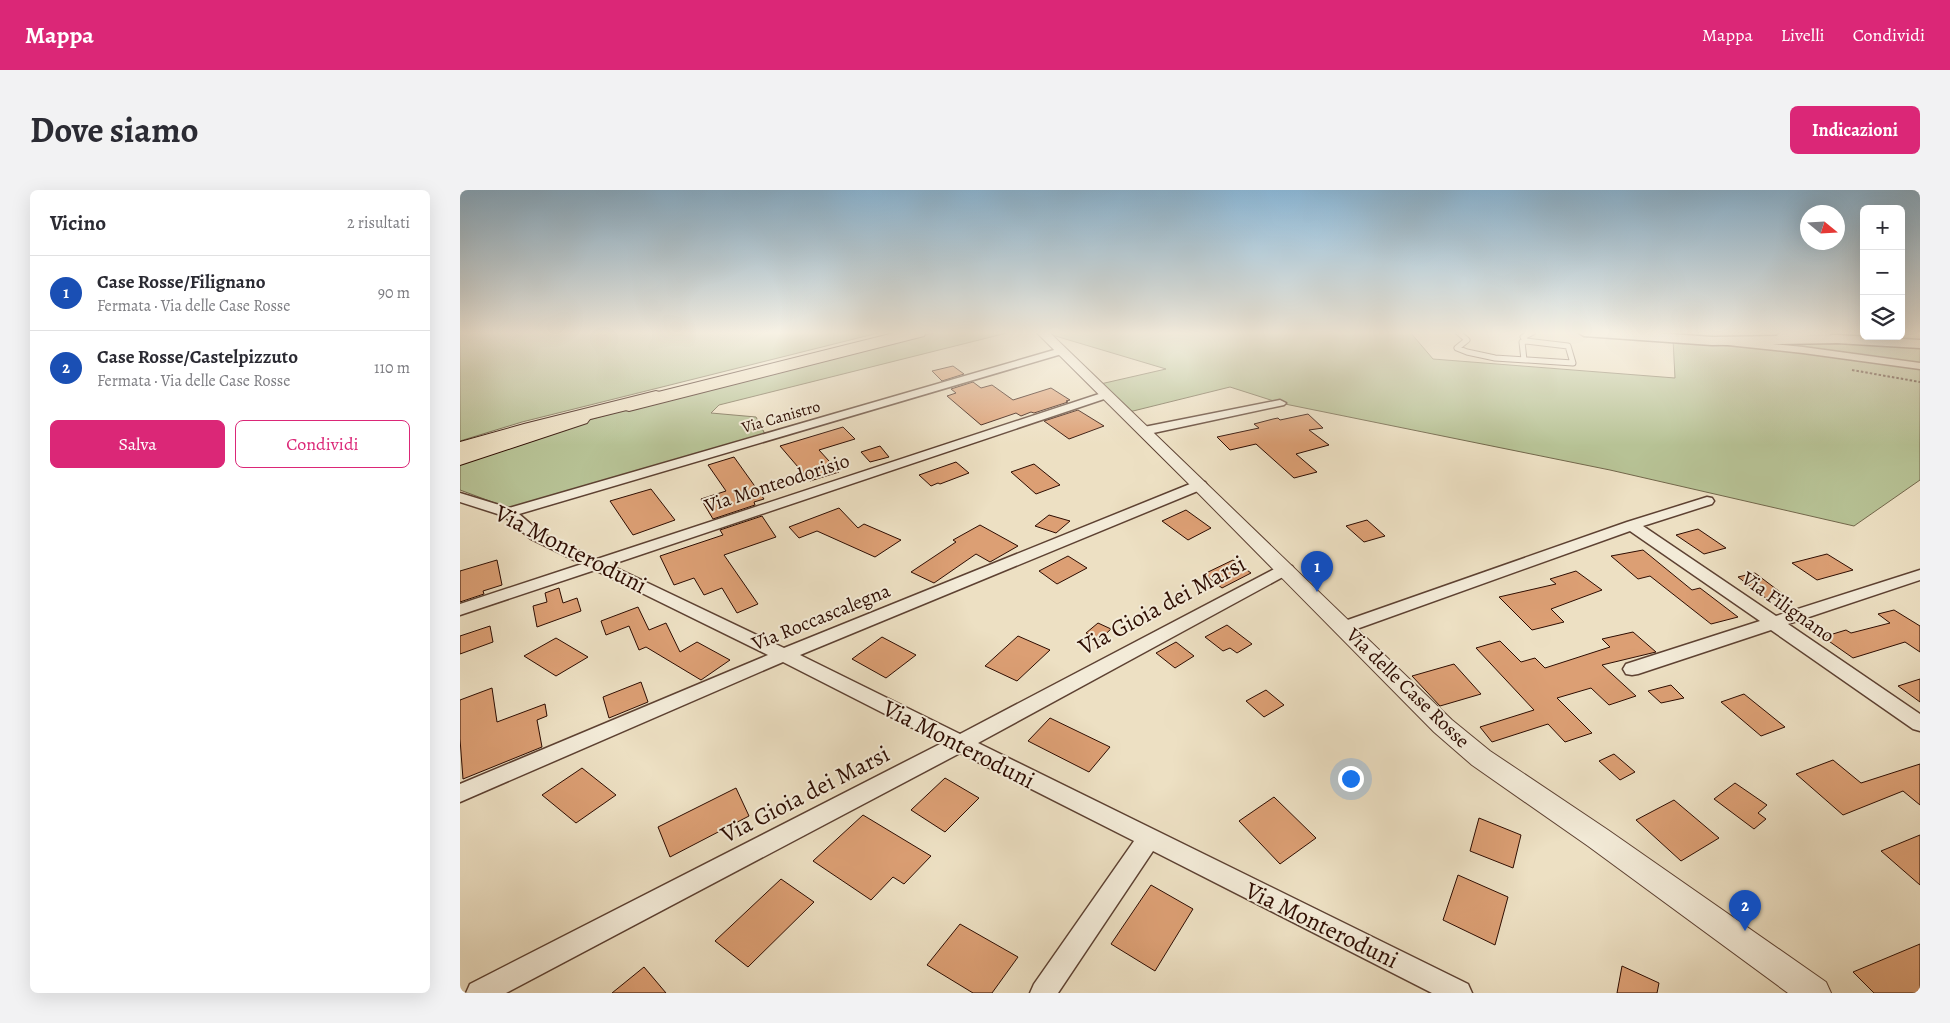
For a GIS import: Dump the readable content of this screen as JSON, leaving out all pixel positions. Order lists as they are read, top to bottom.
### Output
{
  "streets": {
    "street": [
      "Via Canistro",
      "Via Monteodorisio",
      "Via Monteroduni",
      "Via Gioia dei Marsi",
      "Via Filignano",
      "Via Roccascalegna",
      "Via delle Case Rosse"
    ]
  },
  "crossings": [
    ["Via Canistro", "Via Monteroduni"],
    ["Via Monteodorisio", "Via Monteroduni"],
    ["Via Monteodorisio", "Via delle Case Rosse"],
    ["Via Monteroduni", "Via Gioia dei Marsi"],
    ["Via Monteroduni", "Via Roccascalegna"],
    ["Via Gioia dei Marsi", "Via delle Case Rosse"],
    ["Via Roccascalegna", "Via delle Case Rosse"]
  ],
  "north": "right",
  "page": {
    "header": "Mappa",
    "nav": ["Mappa", "Livelli", "Condividi"],
    "title": "Dove siamo",
    "buttons": [
      "Indicazioni",
      ["Salva", "Condividi"]
    ],
    "heading": ["Vicino", "2 risultati"],
    "map_buttons": ["+", "−"],
    "list": [
      {
        "mark": "1",
        "name": "Case Rosse/Filignano",
        "note": "Fermata · Via delle Case Rosse",
        "value": "90 m"
      },
      {
        "mark": "2",
        "name": "Case Rosse/Castelpizzuto",
        "note": "Fermata · Via delle Case Rosse",
        "value": "110 m"
      }
    ],
    "pins": ["1", "2"]
  }
}
